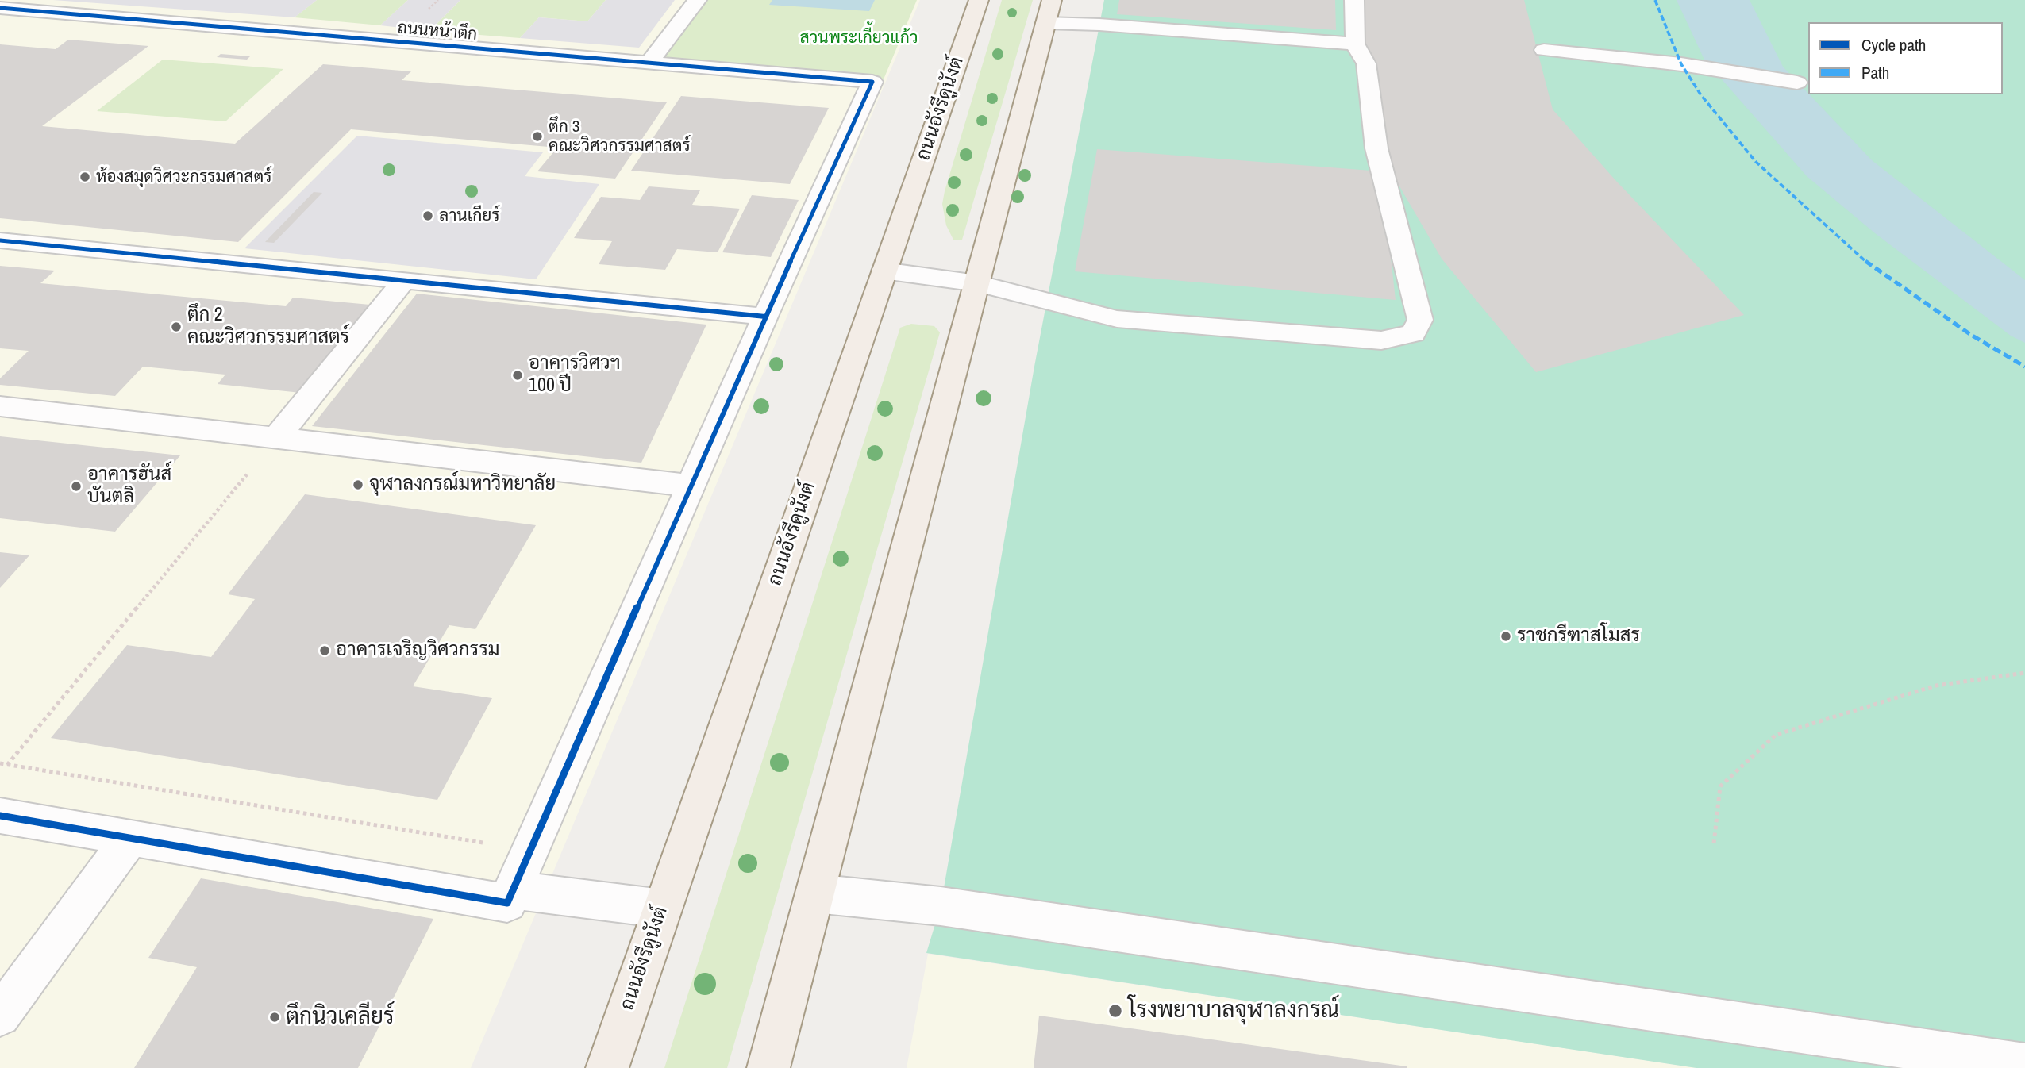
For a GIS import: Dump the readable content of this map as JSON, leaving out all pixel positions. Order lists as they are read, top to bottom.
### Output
{
  "streets": {
    "main road": ["ถนนอังรีดูนังต์"],
    "street": ["ถนนหน้าตึก"]
  },
  "parks": ["สวนพระเกี้ยวแก้ว"],
  "places": [
    "ตึก 3 คณะวิศวกรรมศาสตร์",
    "ห้องสมุดวิศวะกรรมศาสตร์",
    "ลานเกียร์",
    "ตึก 2 คณะวิศวกรรมศาสตร์",
    "อาคารวิศวฯ 100 ปี",
    "จุฬาลงกรณ์มหาวิทยาลัย",
    "อาคารฮันส์ บันตลิ",
    "ราชกรีฑาสโมสร",
    "อาคารเจริญวิศวกรรม",
    "โรงพยาบาลจุฬาลงกรณ์",
    "ตึกนิวเคลียร์"
  ],
  "legend": ["Cycle path", "Path"]
}
